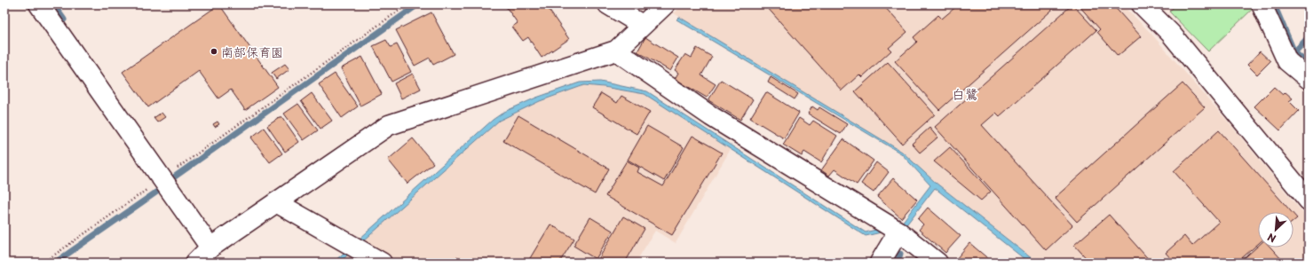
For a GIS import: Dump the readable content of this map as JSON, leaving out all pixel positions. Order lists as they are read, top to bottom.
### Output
{
  "districts": ["白鷺"],
  "places": ["南部保育園"],
  "north": "bottom left"
}
